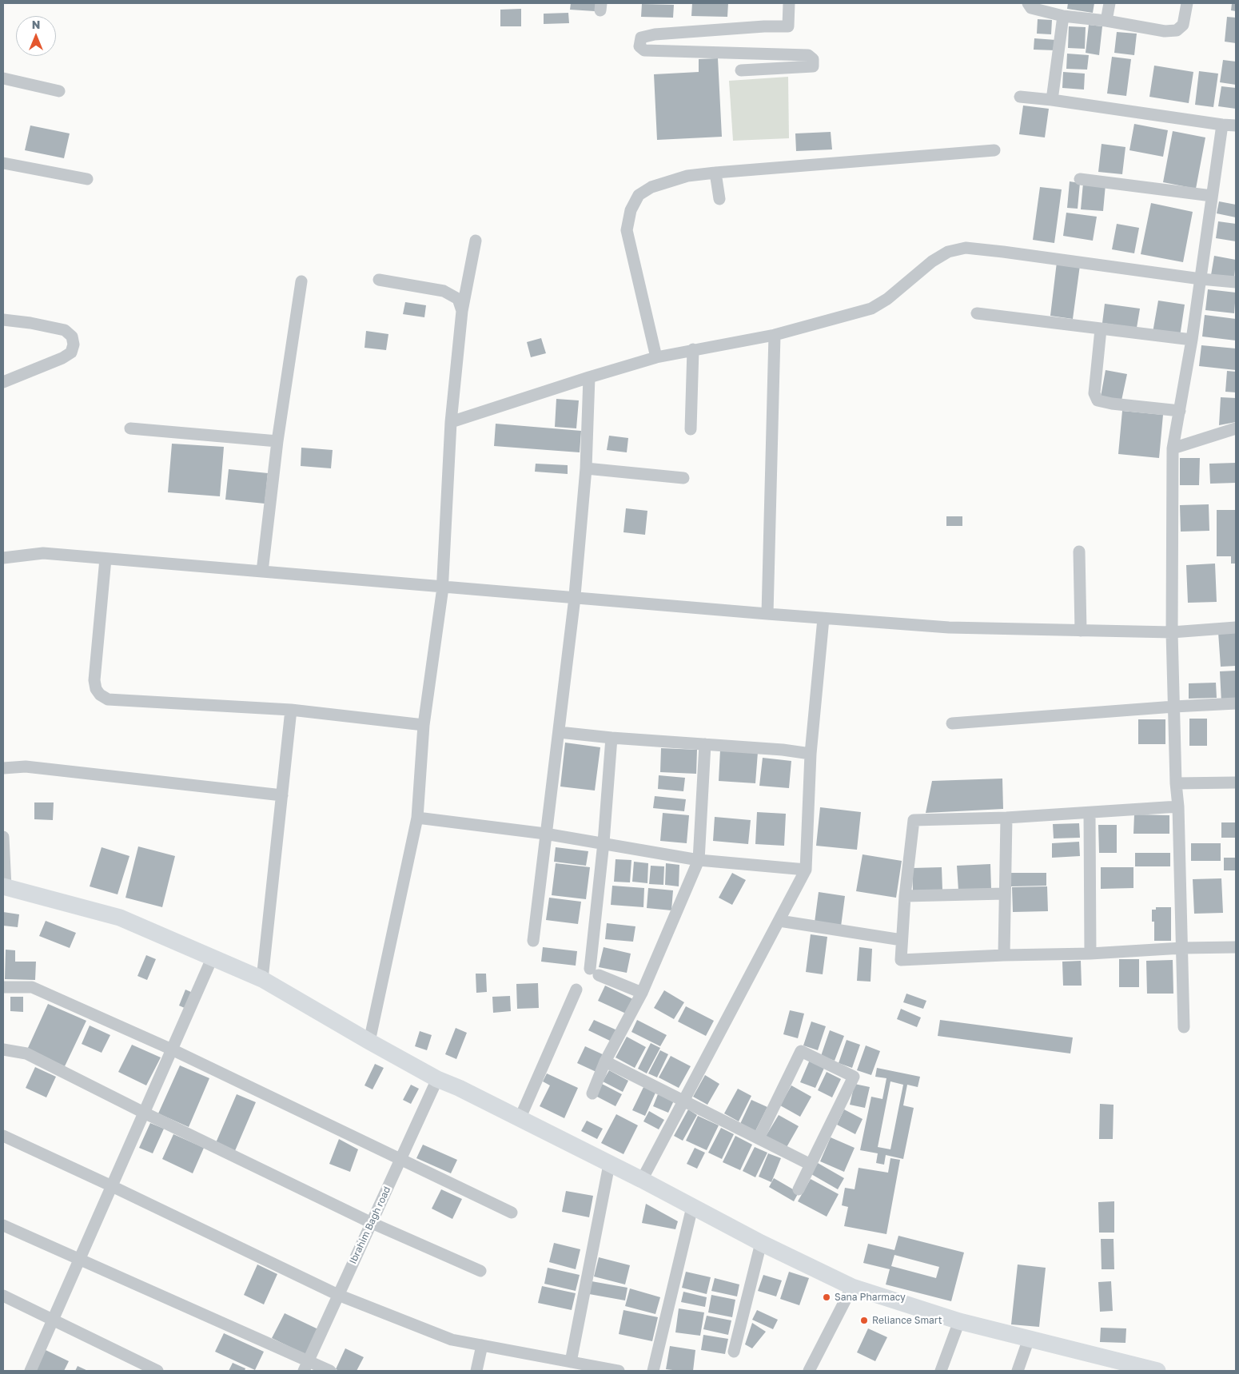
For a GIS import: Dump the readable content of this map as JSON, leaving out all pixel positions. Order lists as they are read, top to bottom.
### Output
{
  "streets": {
    "street": ["Ibrahim Bagh road"]
  },
  "places": ["Sana Pharmacy", "Reliance Smart"],
  "north": "top"
}
